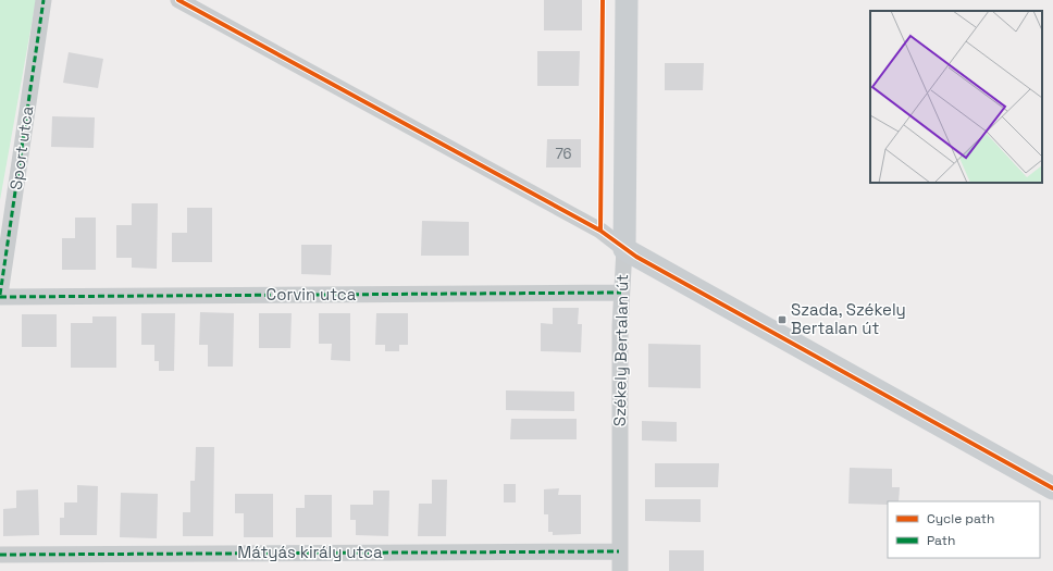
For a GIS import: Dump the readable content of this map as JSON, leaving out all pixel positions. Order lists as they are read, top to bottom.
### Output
{
  "streets": {
    "street": [
      "Sport utca",
      "Corvin utca",
      "Székely Bertalan út",
      "Mátyás király utca"
    ]
  },
  "crossings": [
    ["Sport utca", "Corvin utca"],
    ["Corvin utca", "Székely Bertalan út"],
    ["Székely Bertalan út", "Mátyás király utca"]
  ],
  "places": {
    "transit": ["Szada, Székely Bertalan út"]
  },
  "house_numbers": ["76"],
  "legend": ["Cycle path", "Path"]
}
